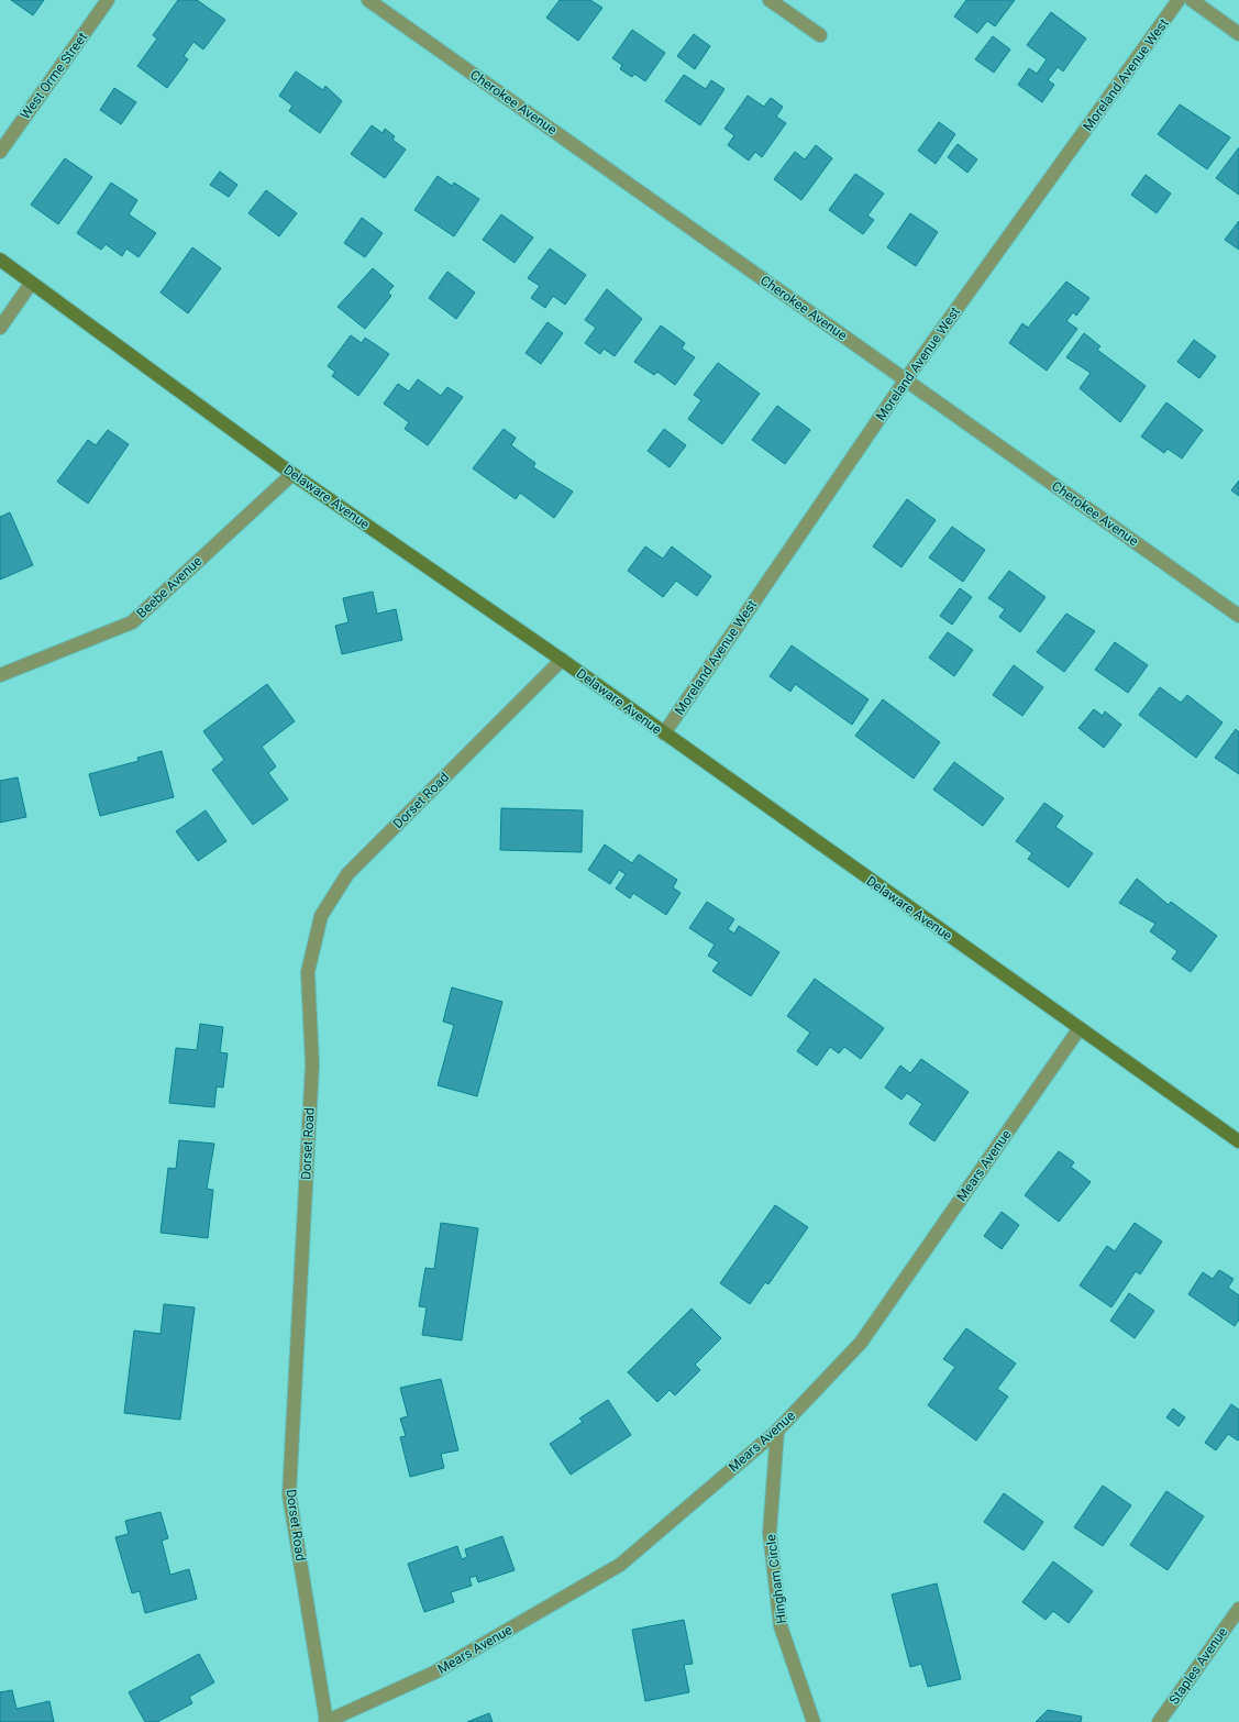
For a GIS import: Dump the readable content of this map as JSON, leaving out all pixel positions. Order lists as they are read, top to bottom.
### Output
{
  "streets": {
    "street": [
      "Moreland Avenue West",
      "West Orme Street",
      "Cherokee Avenue",
      "Delaware Avenue",
      "Beebe Avenue",
      "Dorset Road",
      "Mears Avenue",
      "Hingham Circle",
      "Staples Avenue"
    ]
  },
  "crossings": [
    ["Moreland Avenue West", "Cherokee Avenue"],
    ["Moreland Avenue West", "Delaware Avenue"],
    ["Delaware Avenue", "Beebe Avenue"],
    ["Delaware Avenue", "Dorset Road"],
    ["Delaware Avenue", "Mears Avenue"],
    ["Dorset Road", "Mears Avenue"],
    ["Mears Avenue", "Hingham Circle"]
  ]
}
